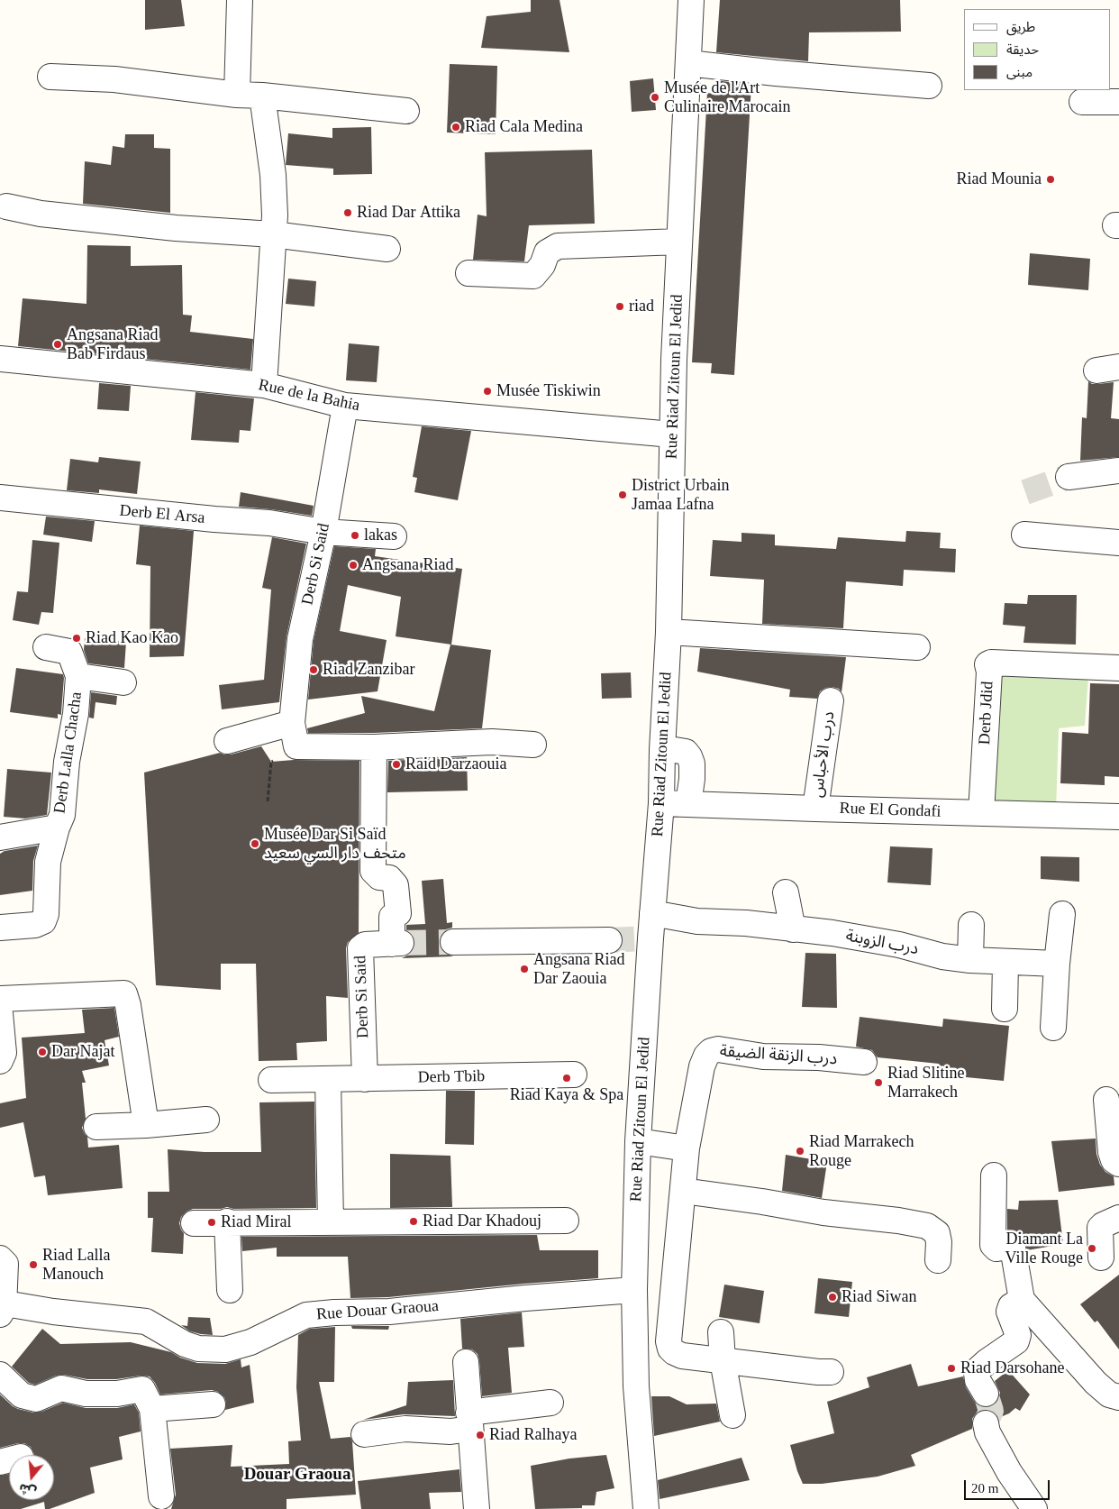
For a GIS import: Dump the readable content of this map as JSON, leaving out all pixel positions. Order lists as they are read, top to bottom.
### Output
{
  "streets": {
    "street": [
      "Rue Riad Zitoun El Jedid",
      "Rue de la Bahia",
      "Derb El Arsa",
      "Derb Si Said",
      "Derb Jdid",
      "Derb Lalla Chacha",
      "درب الأحباس",
      "Rue El Gondafi",
      "درب الزوبنة",
      "درب الزنقة الضيقة",
      "Derb Tbib",
      "Rue Douar Graoua"
    ]
  },
  "crossings": [
    ["Rue Riad Zitoun El Jedid", "Rue de la Bahia"],
    ["Rue Riad Zitoun El Jedid", "Rue El Gondafi"],
    ["Rue Riad Zitoun El Jedid", "درب الزوبنة"],
    ["Rue Riad Zitoun El Jedid", "Rue Douar Graoua"],
    ["Rue de la Bahia", "Derb Si Said"],
    ["Derb El Arsa", "Derb Si Said"],
    ["Derb Si Said", "Derb Tbib"],
    ["Derb Jdid", "Rue El Gondafi"],
    ["درب الأحباس", "Rue El Gondafi"]
  ],
  "districts": ["Douar Graoua"],
  "places": [
    "Musée de l'Art Culinaire Marocain",
    "Riad Cala Medina",
    "Riad Mounia",
    "Riad Dar Attika",
    "riad",
    "Angsana Riad Bab Firdaus",
    "Musée Tiskiwin",
    "District Urbain Jamaa Lafna",
    "lakas",
    "Angsana Riad",
    "Riad Kao Kao",
    "Riad Zanzibar",
    "Raid Darzaouia",
    "Musée Dar Si Saïd متحف دار السي سعيد",
    "Angsana Riad Dar Zaouia",
    "Dar Najat",
    "Riad Kaya & Spa",
    "Riad Slitine Marrakech",
    "Riad Marrakech Rouge",
    "Riad Dar Khadouj",
    "Riad Miral",
    "Diamant La Ville Rouge",
    "Riad Lalla Manouch",
    "Riad Siwan",
    "Riad Darsohane",
    "Riad Ralhaya"
  ],
  "legend": ["طريق", "حديقة", "مبنى"],
  "scale_bar": "20 m",
  "north": "bottom"
}
